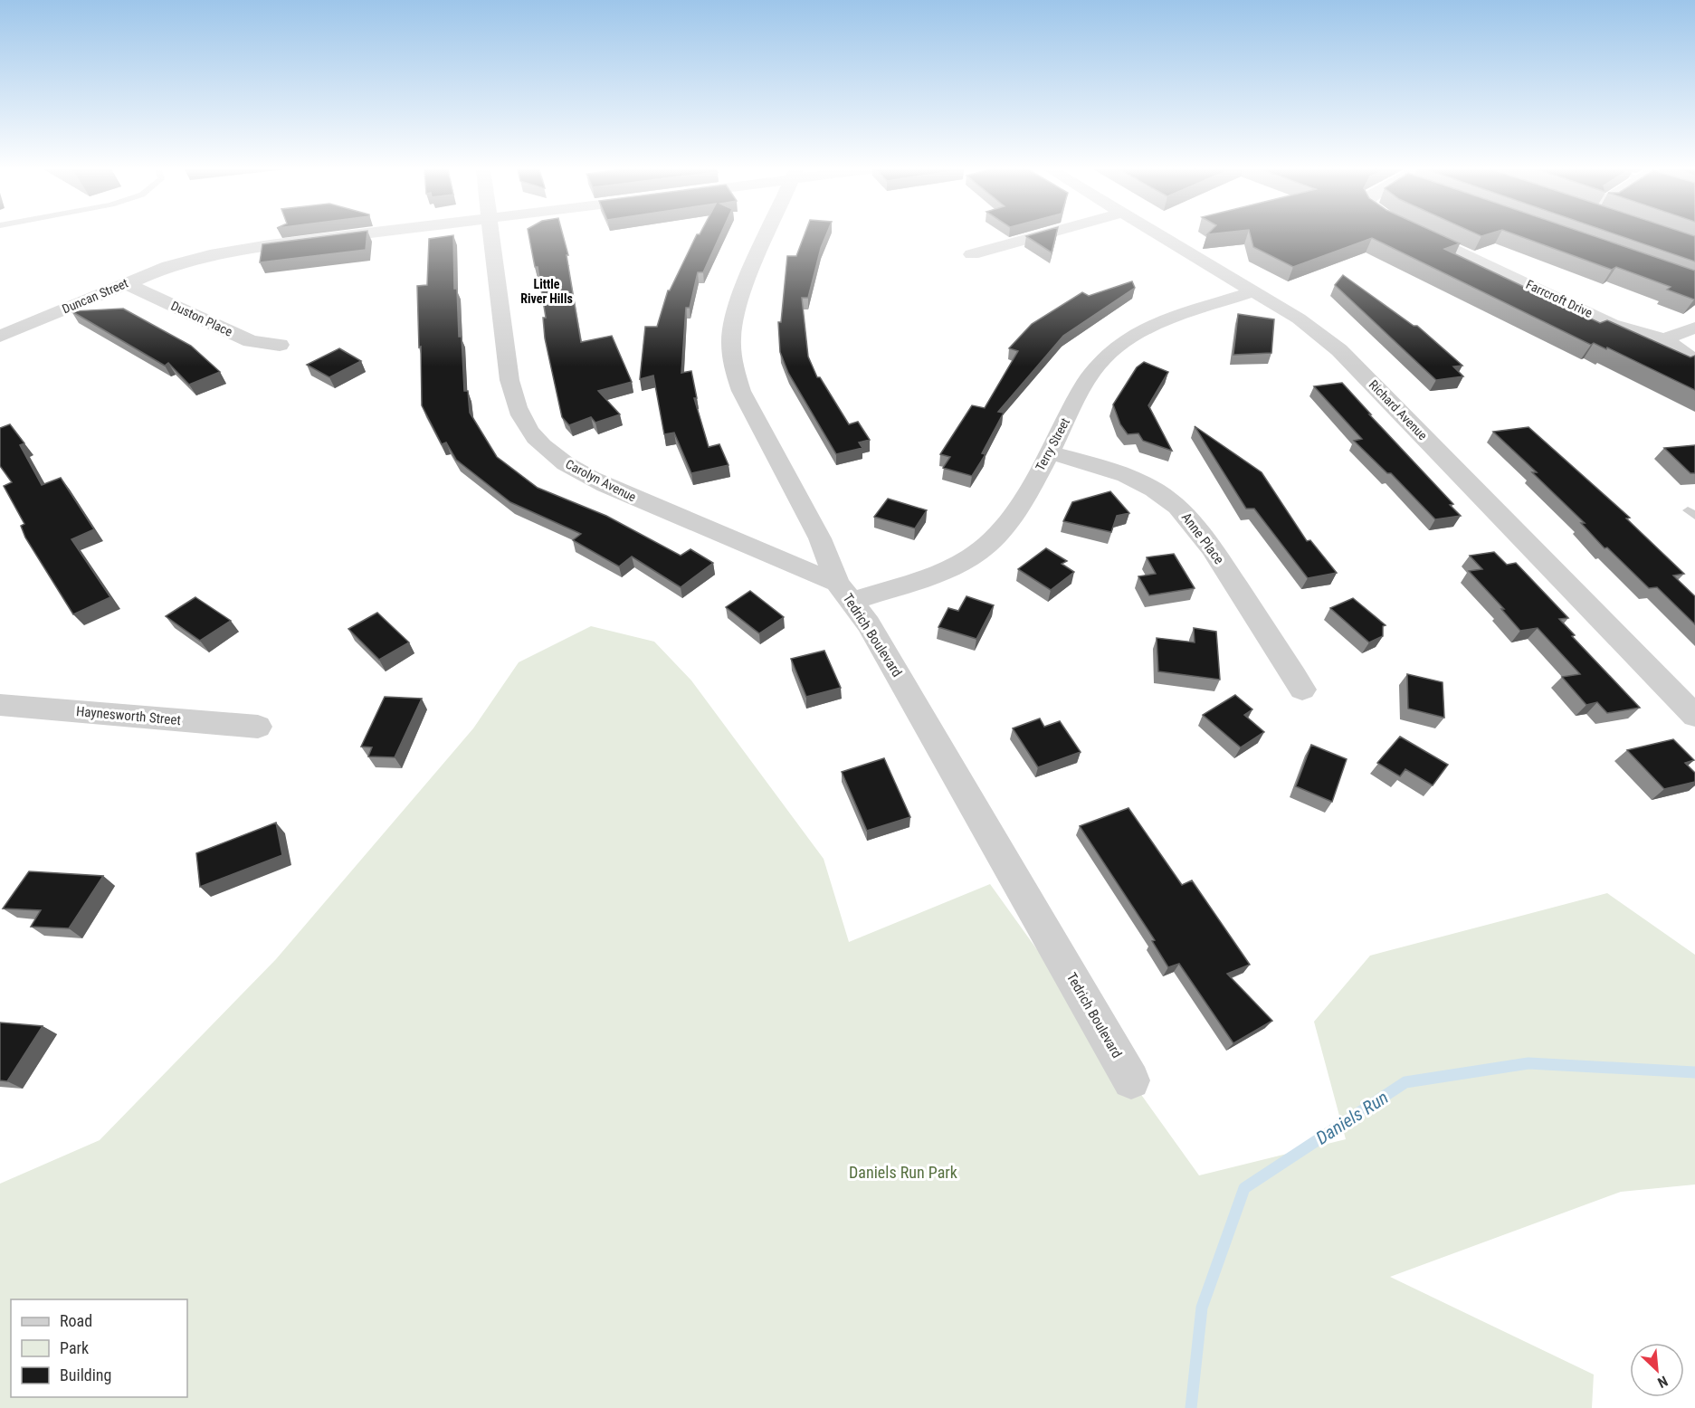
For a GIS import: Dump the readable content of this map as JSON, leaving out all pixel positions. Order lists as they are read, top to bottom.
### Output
{
  "streets": {
    "street": [
      "Duncan Street",
      "Farrcroft Drive",
      "Duston Place",
      "Richard Avenue",
      "Terry Street",
      "Carolyn Avenue",
      "Anne Place",
      "Tedrich Boulevard",
      "Haynesworth Street"
    ]
  },
  "crossings": [
    ["Duncan Street", "Duston Place"],
    ["Richard Avenue", "Terry Street"],
    ["Terry Street", "Carolyn Avenue"],
    ["Terry Street", "Anne Place"],
    ["Terry Street", "Tedrich Boulevard"],
    ["Carolyn Avenue", "Tedrich Boulevard"]
  ],
  "districts": ["Little River Hills"],
  "water": ["Daniels Run"],
  "parks": ["Daniels Run Park"],
  "legend": ["Road", "Park", "Building"],
  "north": "bottom right"
}
